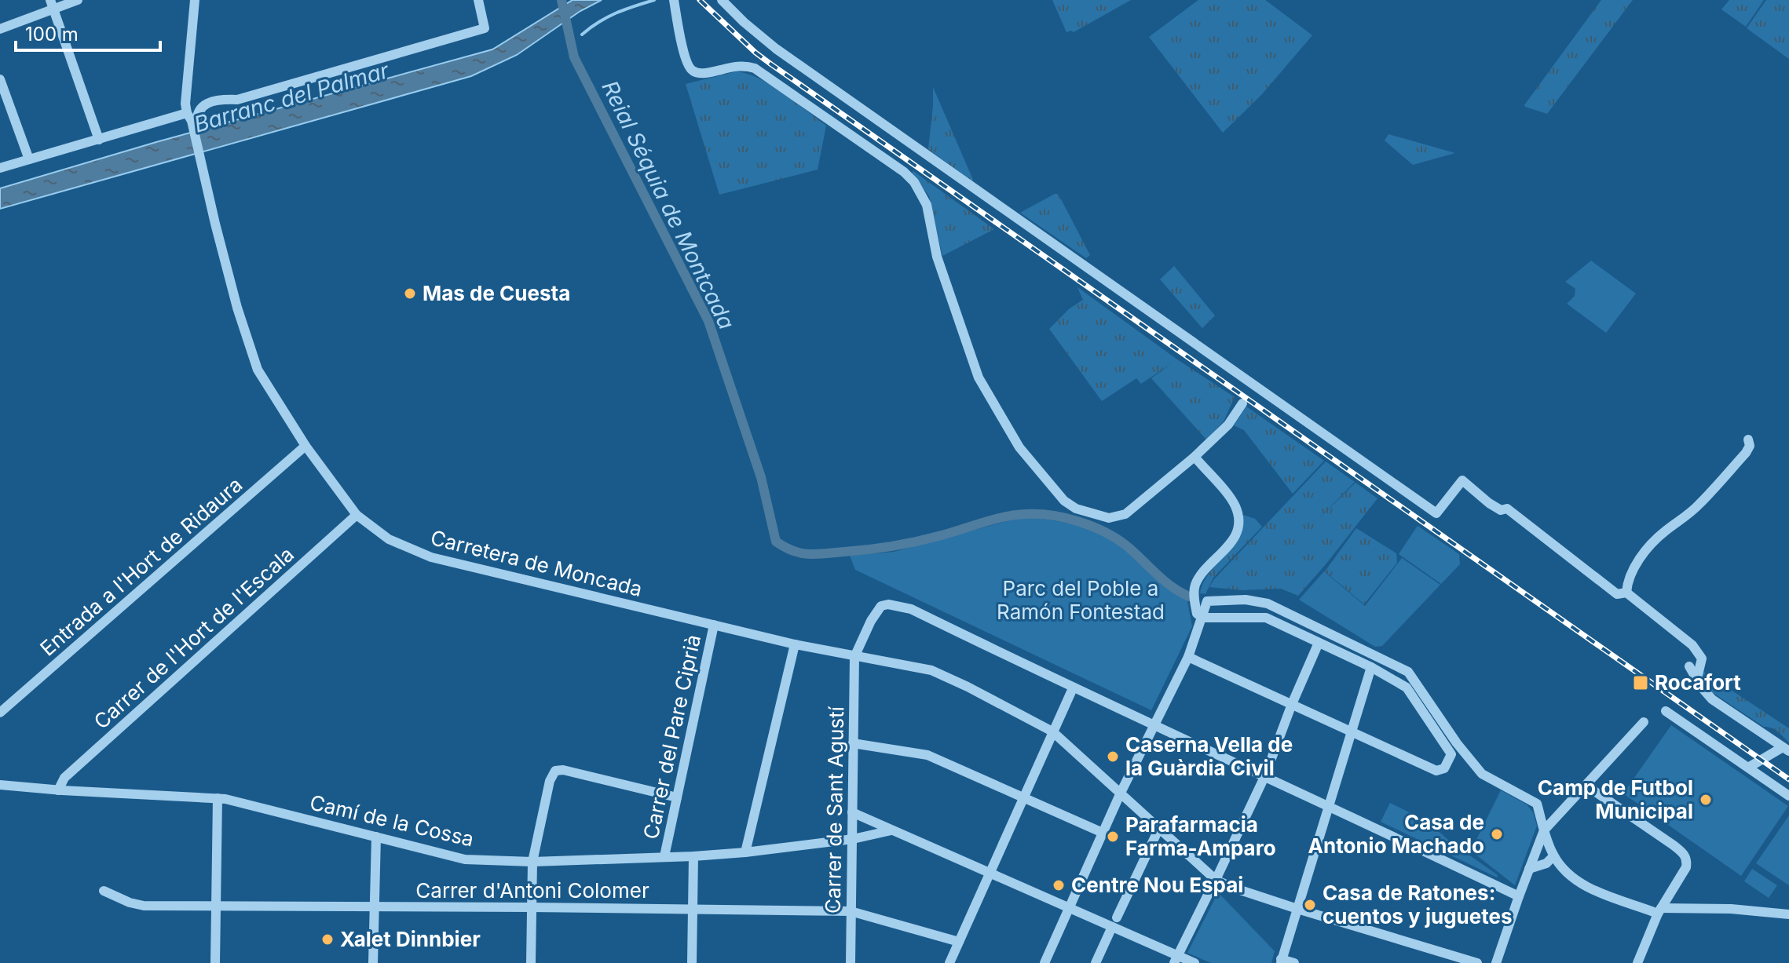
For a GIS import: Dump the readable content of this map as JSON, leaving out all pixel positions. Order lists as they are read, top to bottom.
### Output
{
  "streets": {
    "street": [
      "Carretera de Moncada",
      "Entrada a l'Hort de Ridaura",
      "Carrer de l'Hort de l'Escala",
      "Carrer del Pare Ciprià",
      "Carrer de Sant Agustí",
      "Camí de la Cossa",
      "Carrer d'Antoni Colomer"
    ]
  },
  "crossings": [
    ["Carretera de Moncada", "Entrada a l'Hort de Ridaura"],
    ["Carretera de Moncada", "Carrer de l'Hort de l'Escala"],
    ["Carretera de Moncada", "Carrer del Pare Ciprià"],
    ["Carretera de Moncada", "Carrer de Sant Agustí"],
    ["Carrer de l'Hort de l'Escala", "Camí de la Cossa"],
    ["Carrer del Pare Ciprià", "Camí de la Cossa"],
    ["Carrer de Sant Agustí", "Camí de la Cossa"],
    ["Carrer de Sant Agustí", "Carrer d'Antoni Colomer"]
  ],
  "water": ["Barranc del Palmar", "Reial Séquia de Montcada"],
  "parks": ["Parc del Poble a Ramón Fontestad"],
  "places": {
    "other": [
      "Mas de Cuesta",
      "Caserna Vella de la Guàrdia Civil",
      "Camp de Futbol Municipal",
      "Casa de Antonio Machado",
      "Parafarmacia Farma-Amparo",
      "Centre Nou Espai",
      "Casa de Ratones: cuentos y juguetes",
      "Xalet Dinnbier"
    ],
    "transit": ["Rocafort"]
  },
  "scale_bar": "100 m"
}
